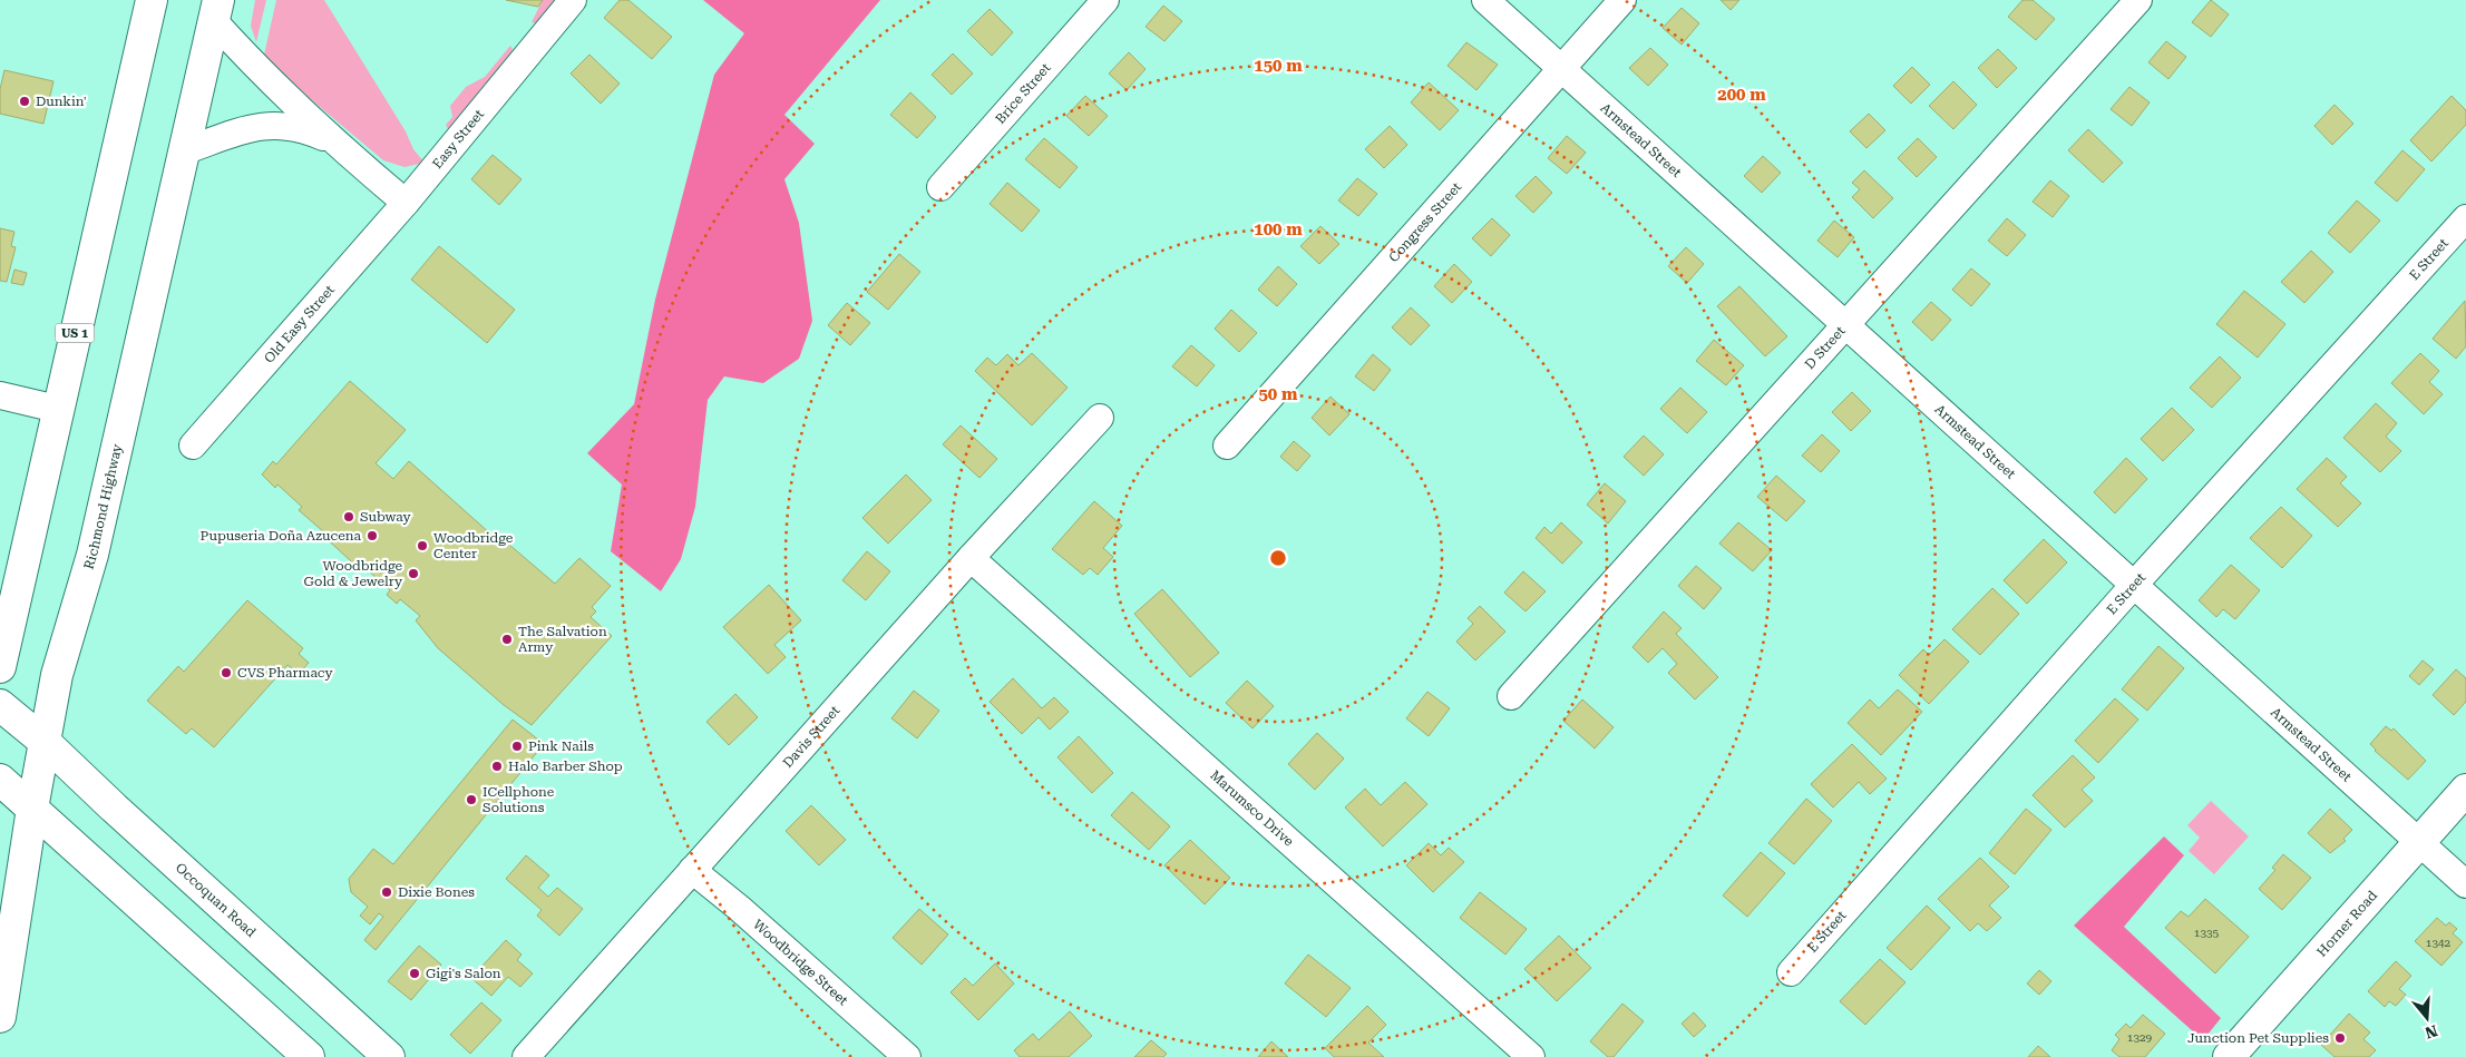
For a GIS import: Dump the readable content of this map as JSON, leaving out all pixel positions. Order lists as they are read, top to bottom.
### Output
{
  "streets": {
    "main road": [
      "US 1",
      "Richmond Highway",
      "Occoquan Road",
      "Horner Road"
    ],
    "street": [
      "Brice Street",
      "Easy Street",
      "Armstead Street",
      "Congress Street",
      "E Street",
      "Old Easy Street",
      "D Street",
      "Davis Street",
      "Marumsco Drive",
      "Woodbridge Street"
    ]
  },
  "crossings": [
    ["Easy Street", "Old Easy Street"],
    ["Armstead Street", "Congress Street"],
    ["Armstead Street", "E Street"],
    ["Armstead Street", "D Street"],
    ["Armstead Street", "Horner Road"],
    ["Richmond Highway", "Occoquan Road"],
    ["Davis Street", "Marumsco Drive"],
    ["Davis Street", "Woodbridge Street"]
  ],
  "places": [
    "Dunkin'",
    "Subway",
    "Pupuseria Doña Azucena",
    "Woodbridge Center",
    "Woodbridge Gold & Jewelry",
    "The Salvation Army",
    "CVS Pharmacy",
    "Pink Nails",
    "Halo Barber Shop",
    "ICellphone Solutions",
    "Dixie Bones",
    "Gigi's Salon",
    "Junction Pet Supplies"
  ],
  "house_numbers": ["1335", "1342", "1329"],
  "north": "bottom",
  "rings": [
    "150 m",
    "200 m",
    "100 m",
    "50 m"
  ]
}
